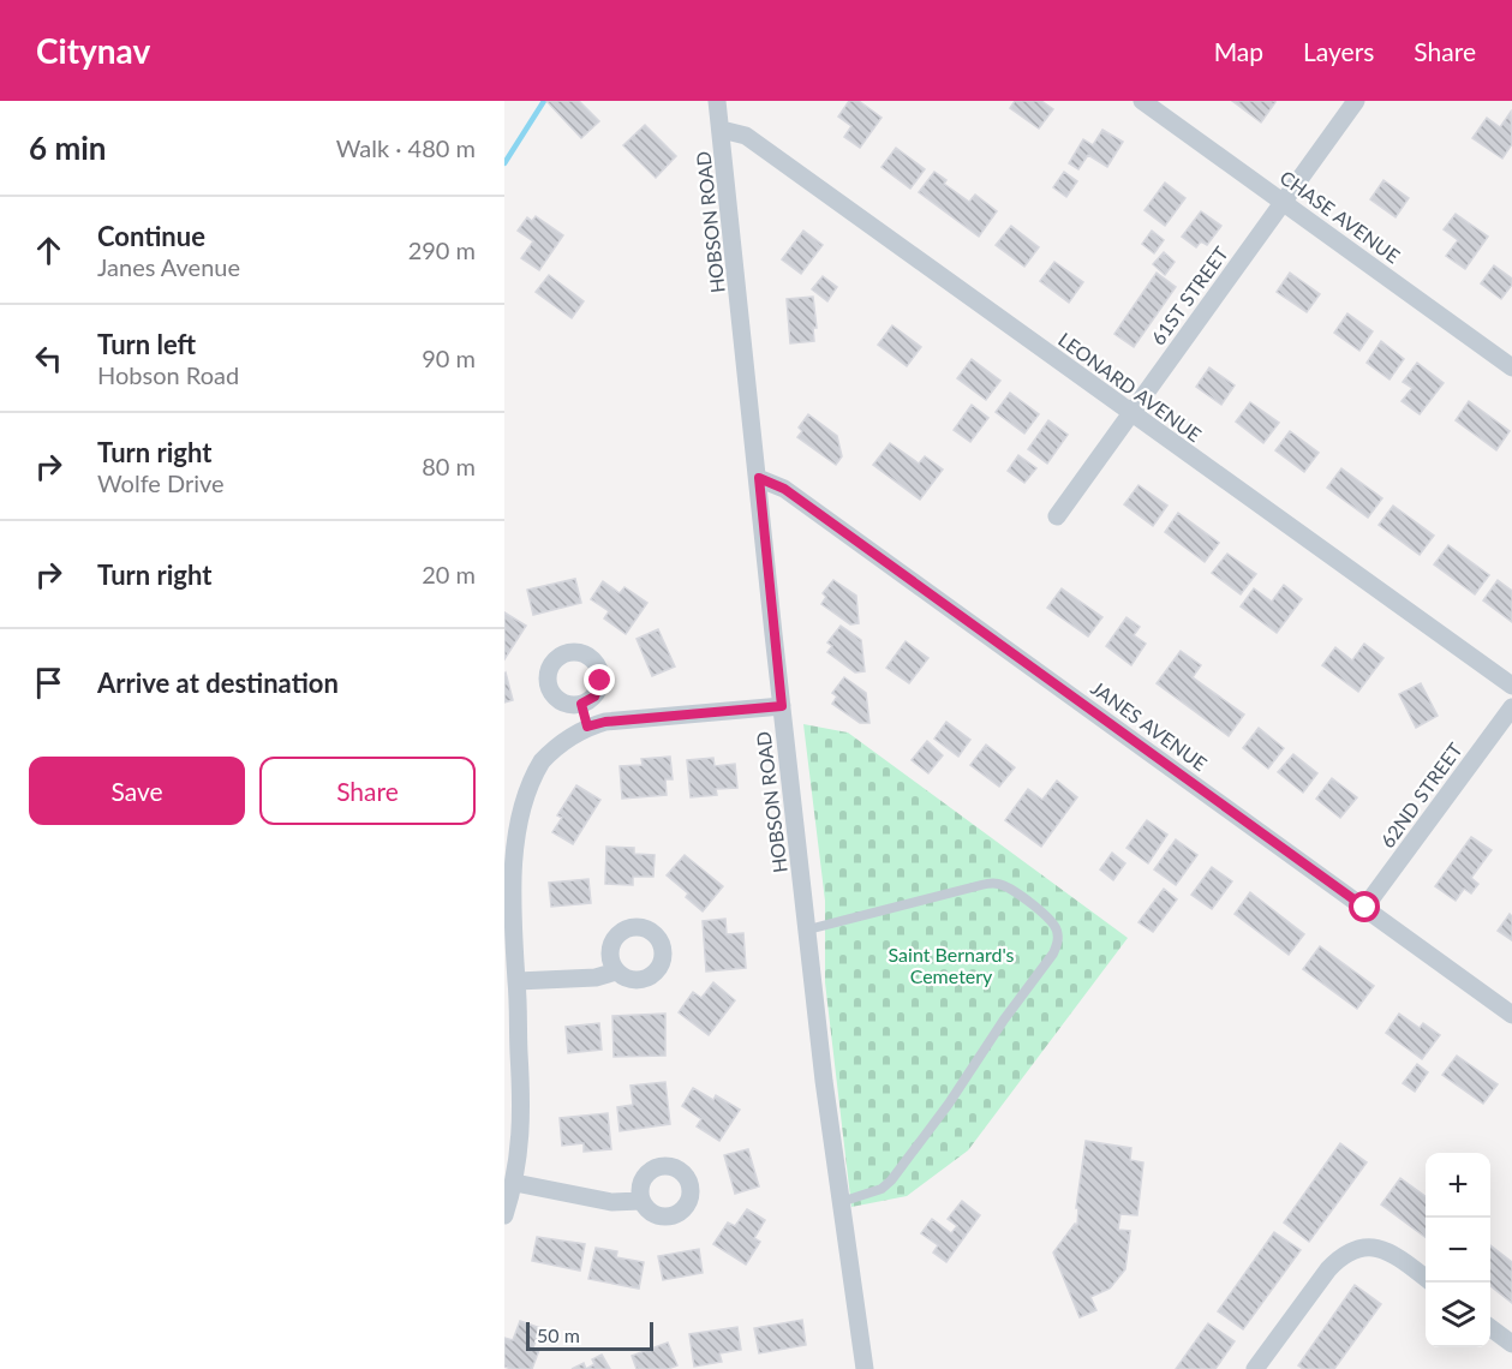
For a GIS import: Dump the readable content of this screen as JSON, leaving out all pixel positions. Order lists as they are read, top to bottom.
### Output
{
  "streets": {
    "street": [
      "CHASE AVENUE",
      "HOBSON ROAD",
      "61ST STREET",
      "LEONARD AVENUE",
      "JANES AVENUE",
      "62ND STREET"
    ]
  },
  "crossings": [
    ["CHASE AVENUE", "61ST STREET"],
    ["HOBSON ROAD", "LEONARD AVENUE"],
    ["HOBSON ROAD", "JANES AVENUE"],
    ["61ST STREET", "LEONARD AVENUE"],
    ["JANES AVENUE", "62ND STREET"]
  ],
  "parks": ["Saint Bernard's Cemetery"],
  "scale_bar": "50 m",
  "page": {
    "header": "Citynav",
    "nav": ["Map", "Layers", "Share"],
    "heading": ["6 min", "Walk · 480 m"],
    "list": [
      ["Continue", "Janes Avenue", "290 m"],
      ["Turn left", "Hobson Road", "90 m"],
      ["Turn right", "Wolfe Drive", "80 m"],
      ["Turn right", "20 m"],
      "Arrive at destination"
    ],
    "buttons": ["Save", "Share"],
    "map_buttons": ["+", "−"],
    "scale": "50 m"
  }
}
